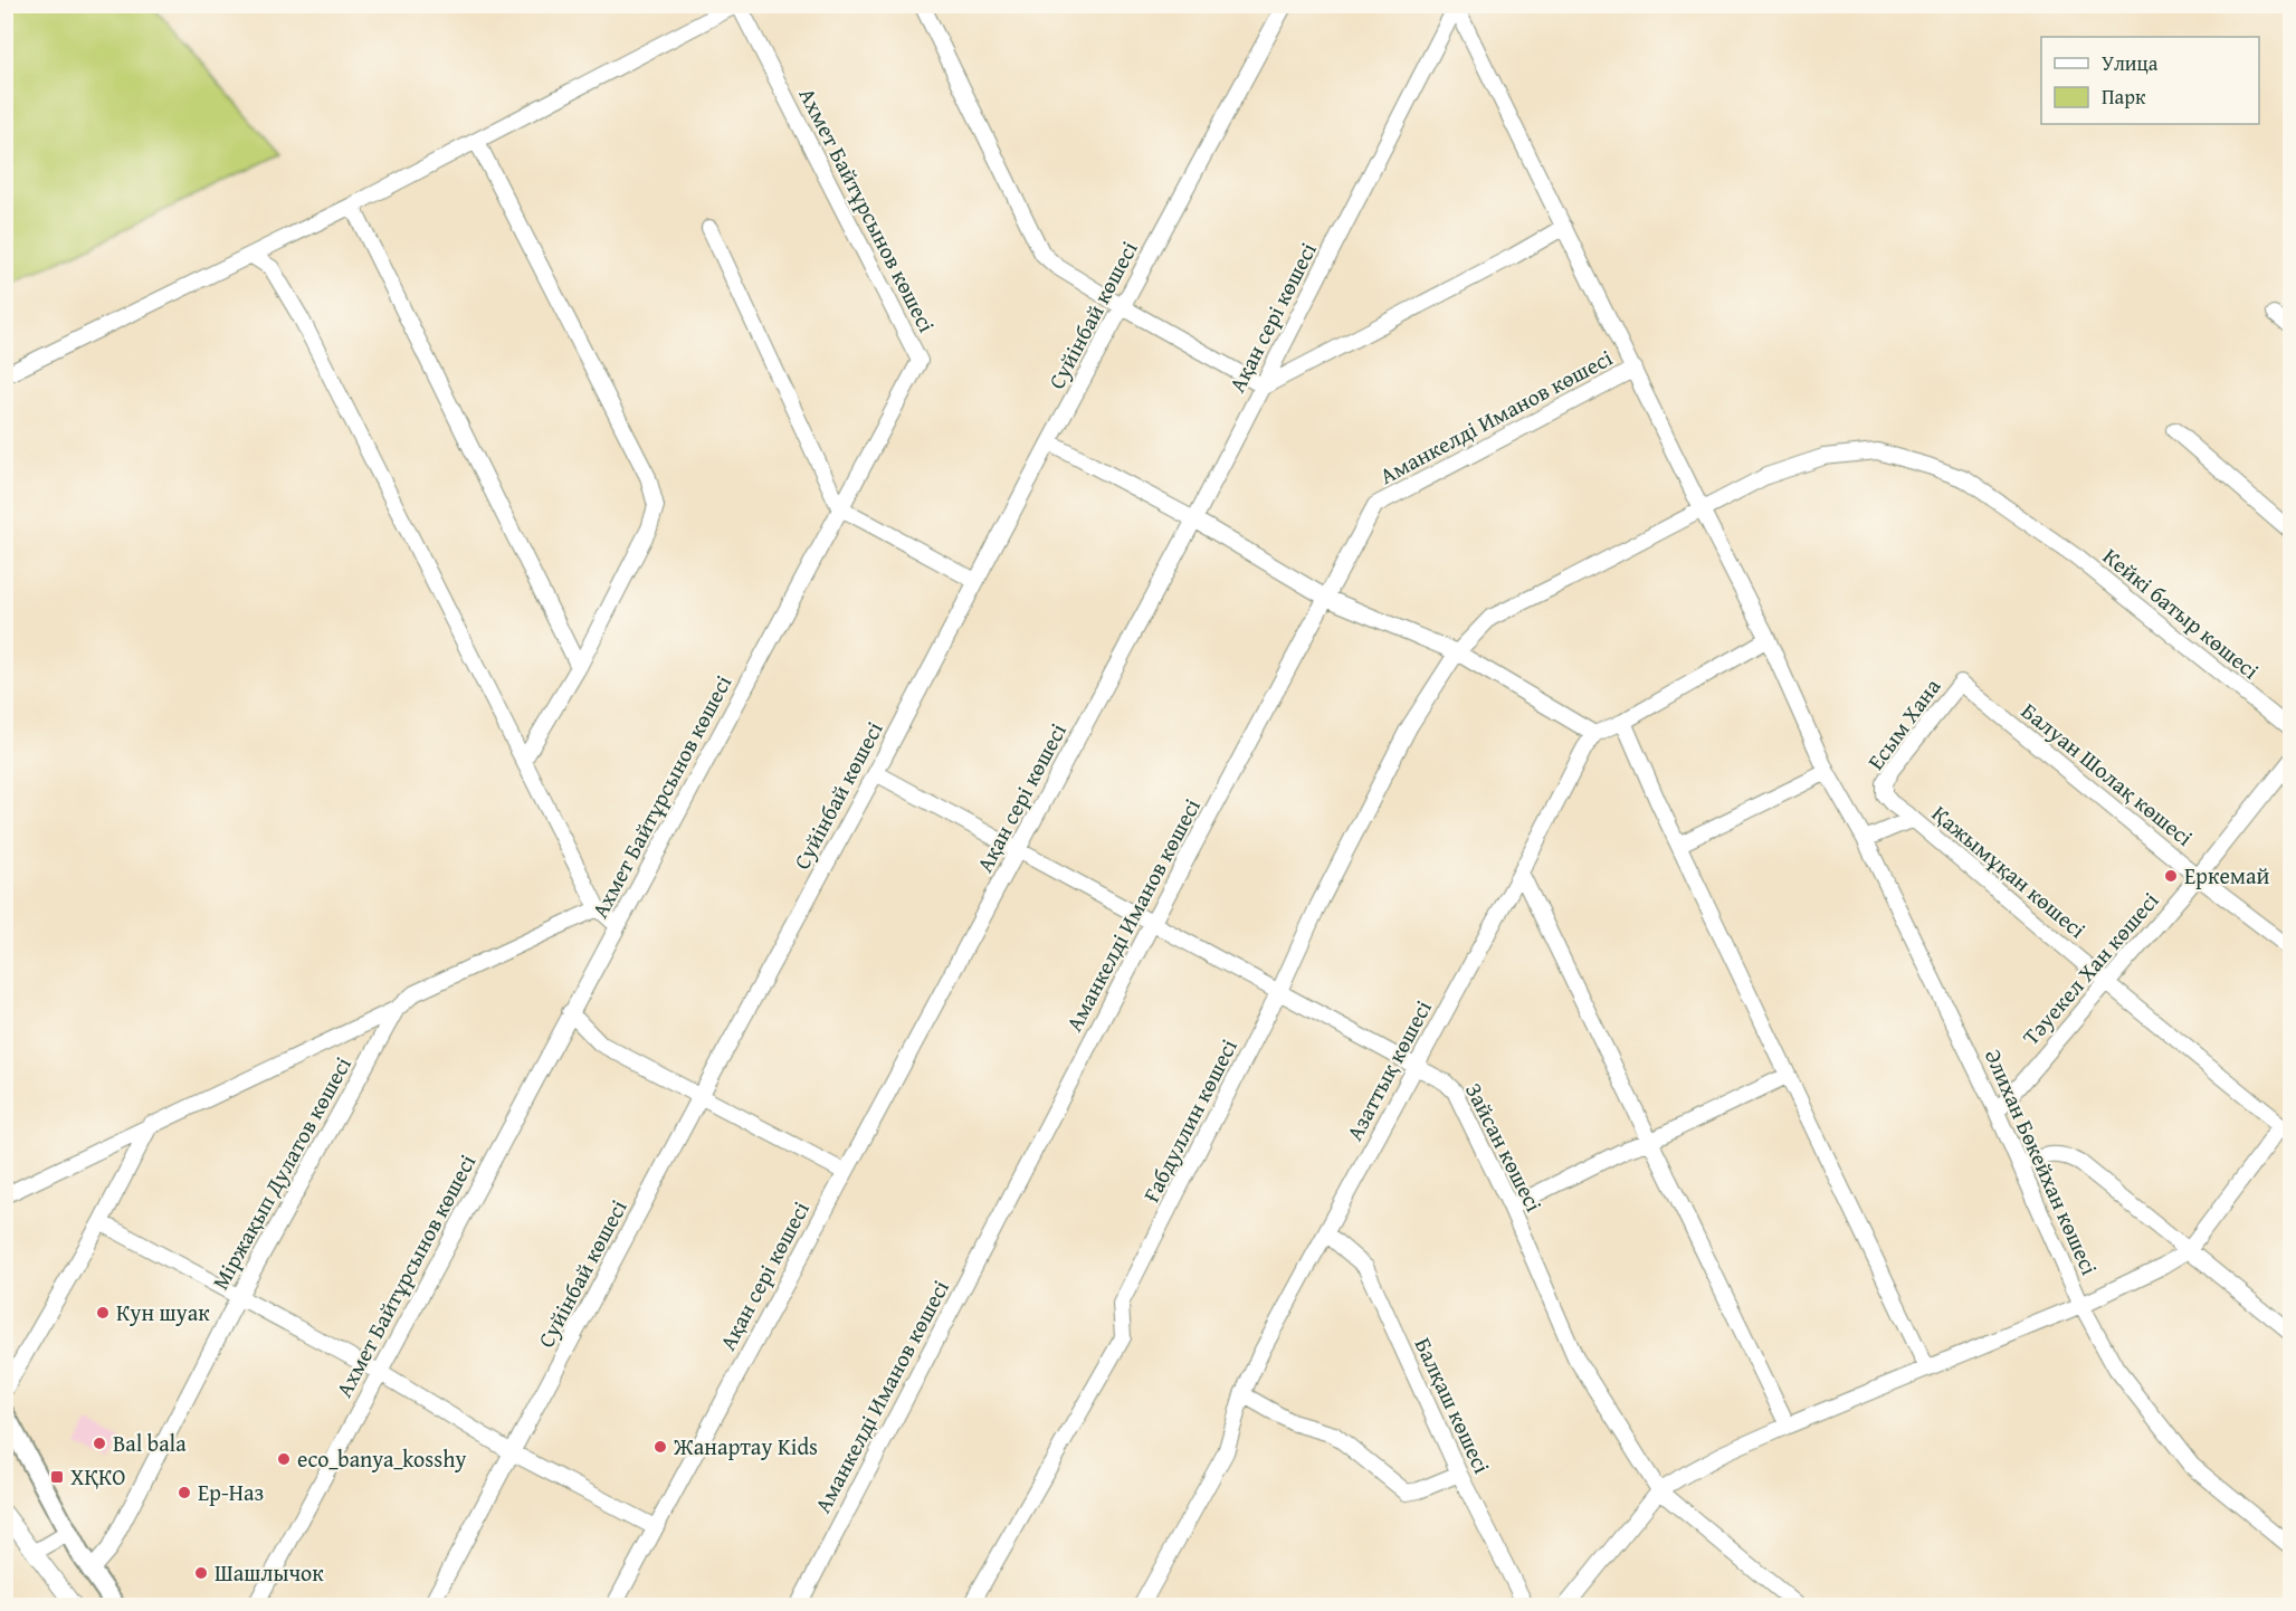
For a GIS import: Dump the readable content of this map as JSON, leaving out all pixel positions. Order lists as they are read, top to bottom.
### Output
{
  "streets": {
    "street": [
      "Ахмет Байтұрсынов көшесі",
      "Суйінбай көшесі",
      "Ақан сері көшесі",
      "Аманкелді Иманов көшесі",
      "Кейкі батыр көшесі",
      "Есым Хана",
      "Балуан Шолақ көшесі",
      "Қажымұқан көшесі",
      "Тәуекел Хан көшесі",
      "Азаттық көшесі",
      "Ғабдуллин көшесі",
      "Зайсан көшесі",
      "Әлихан Бөкейхан көшесі",
      "Міржақып Дулатов көшесі",
      "Балқаш көшесі"
    ]
  },
  "crossings": [
    ["Суйінбай көшесі", "Зайсан көшесі"],
    ["Ақан сері көшесі", "Зайсан көшесі"],
    ["Аманкелді Иманов көшесі", "Зайсан көшесі"],
    ["Кейкі батыр көшесі", "Ғабдуллин көшесі"],
    ["Есым Хана", "Балуан Шолақ көшесі"],
    ["Есым Хана", "Қажымұқан көшесі"],
    ["Балуан Шолақ көшесі", "Тәуекел Хан көшесі"],
    ["Қажымұқан көшесі", "Тәуекел Хан көшесі"],
    ["Қажымұқан көшесі", "Әлихан Бөкейхан көшесі"],
    ["Тәуекел Хан көшесі", "Әлихан Бөкейхан көшесі"],
    ["Азаттық көшесі", "Зайсан көшесі"],
    ["Азаттық көшесі", "Балқаш көшесі"],
    ["Ғабдуллин көшесі", "Зайсан көшесі"],
    ["Зайсан көшесі", "Әлихан Бөкейхан көшесі"]
  ],
  "places": {
    "other": [
      "Еркемай",
      "Кун шуак",
      "Bal bala",
      "Жанартау Kids",
      "eco_banya_kosshy",
      "Ер-Наз",
      "Шашлычок"
    ],
    "transit": ["ХҚКО"]
  },
  "legend": ["Улица", "Парк"]
}
